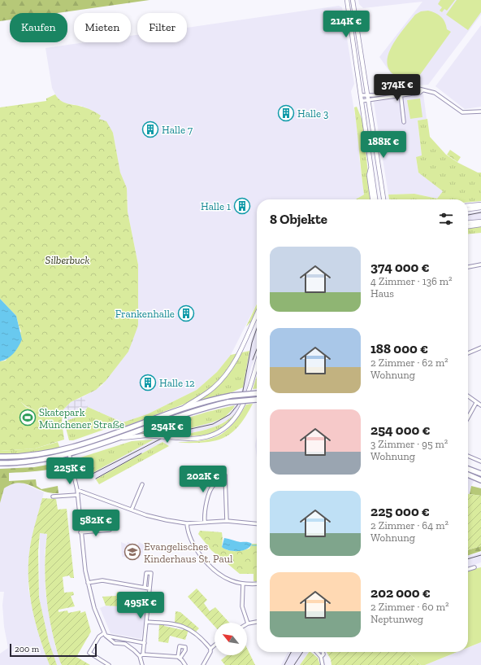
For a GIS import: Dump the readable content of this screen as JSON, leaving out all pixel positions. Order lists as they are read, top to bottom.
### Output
{
  "parks": ["Silberbuck"],
  "places": {
    "building": [
      "Halle 3",
      "Halle 7",
      "Halle 1",
      "Frankenhalle",
      "Halle 12"
    ],
    "sports": ["Skatepark Münchener Straße"],
    "school or university": ["Evangelisches Kinderhaus St. Paul"]
  },
  "scale_bar": "200 m",
  "north": "top left",
  "page": {
    "price": [
      "214K €",
      "374K €",
      "188K €",
      "254K €",
      "225K €",
      "202K €",
      "582K €",
      "495K €"
    ],
    "chip": ["Kaufen", "Mieten", "Filter"],
    "heading": "8 Objekte",
    "list": [
      {
        "name": "374 000 €",
        "note": "4 Zimmer · 136 m² · Haus"
      },
      {
        "name": "188 000 €",
        "note": "2 Zimmer · 62 m² · Wohnung"
      },
      {
        "name": "254 000 €",
        "note": "3 Zimmer · 95 m² · Wohnung"
      },
      {
        "name": "225 000 €",
        "note": "2 Zimmer · 64 m² · Wohnung"
      },
      {
        "name": "202 000 €",
        "note": "2 Zimmer · 60 m² · Neptunweg"
      }
    ],
    "scale": "200 m"
  }
}
